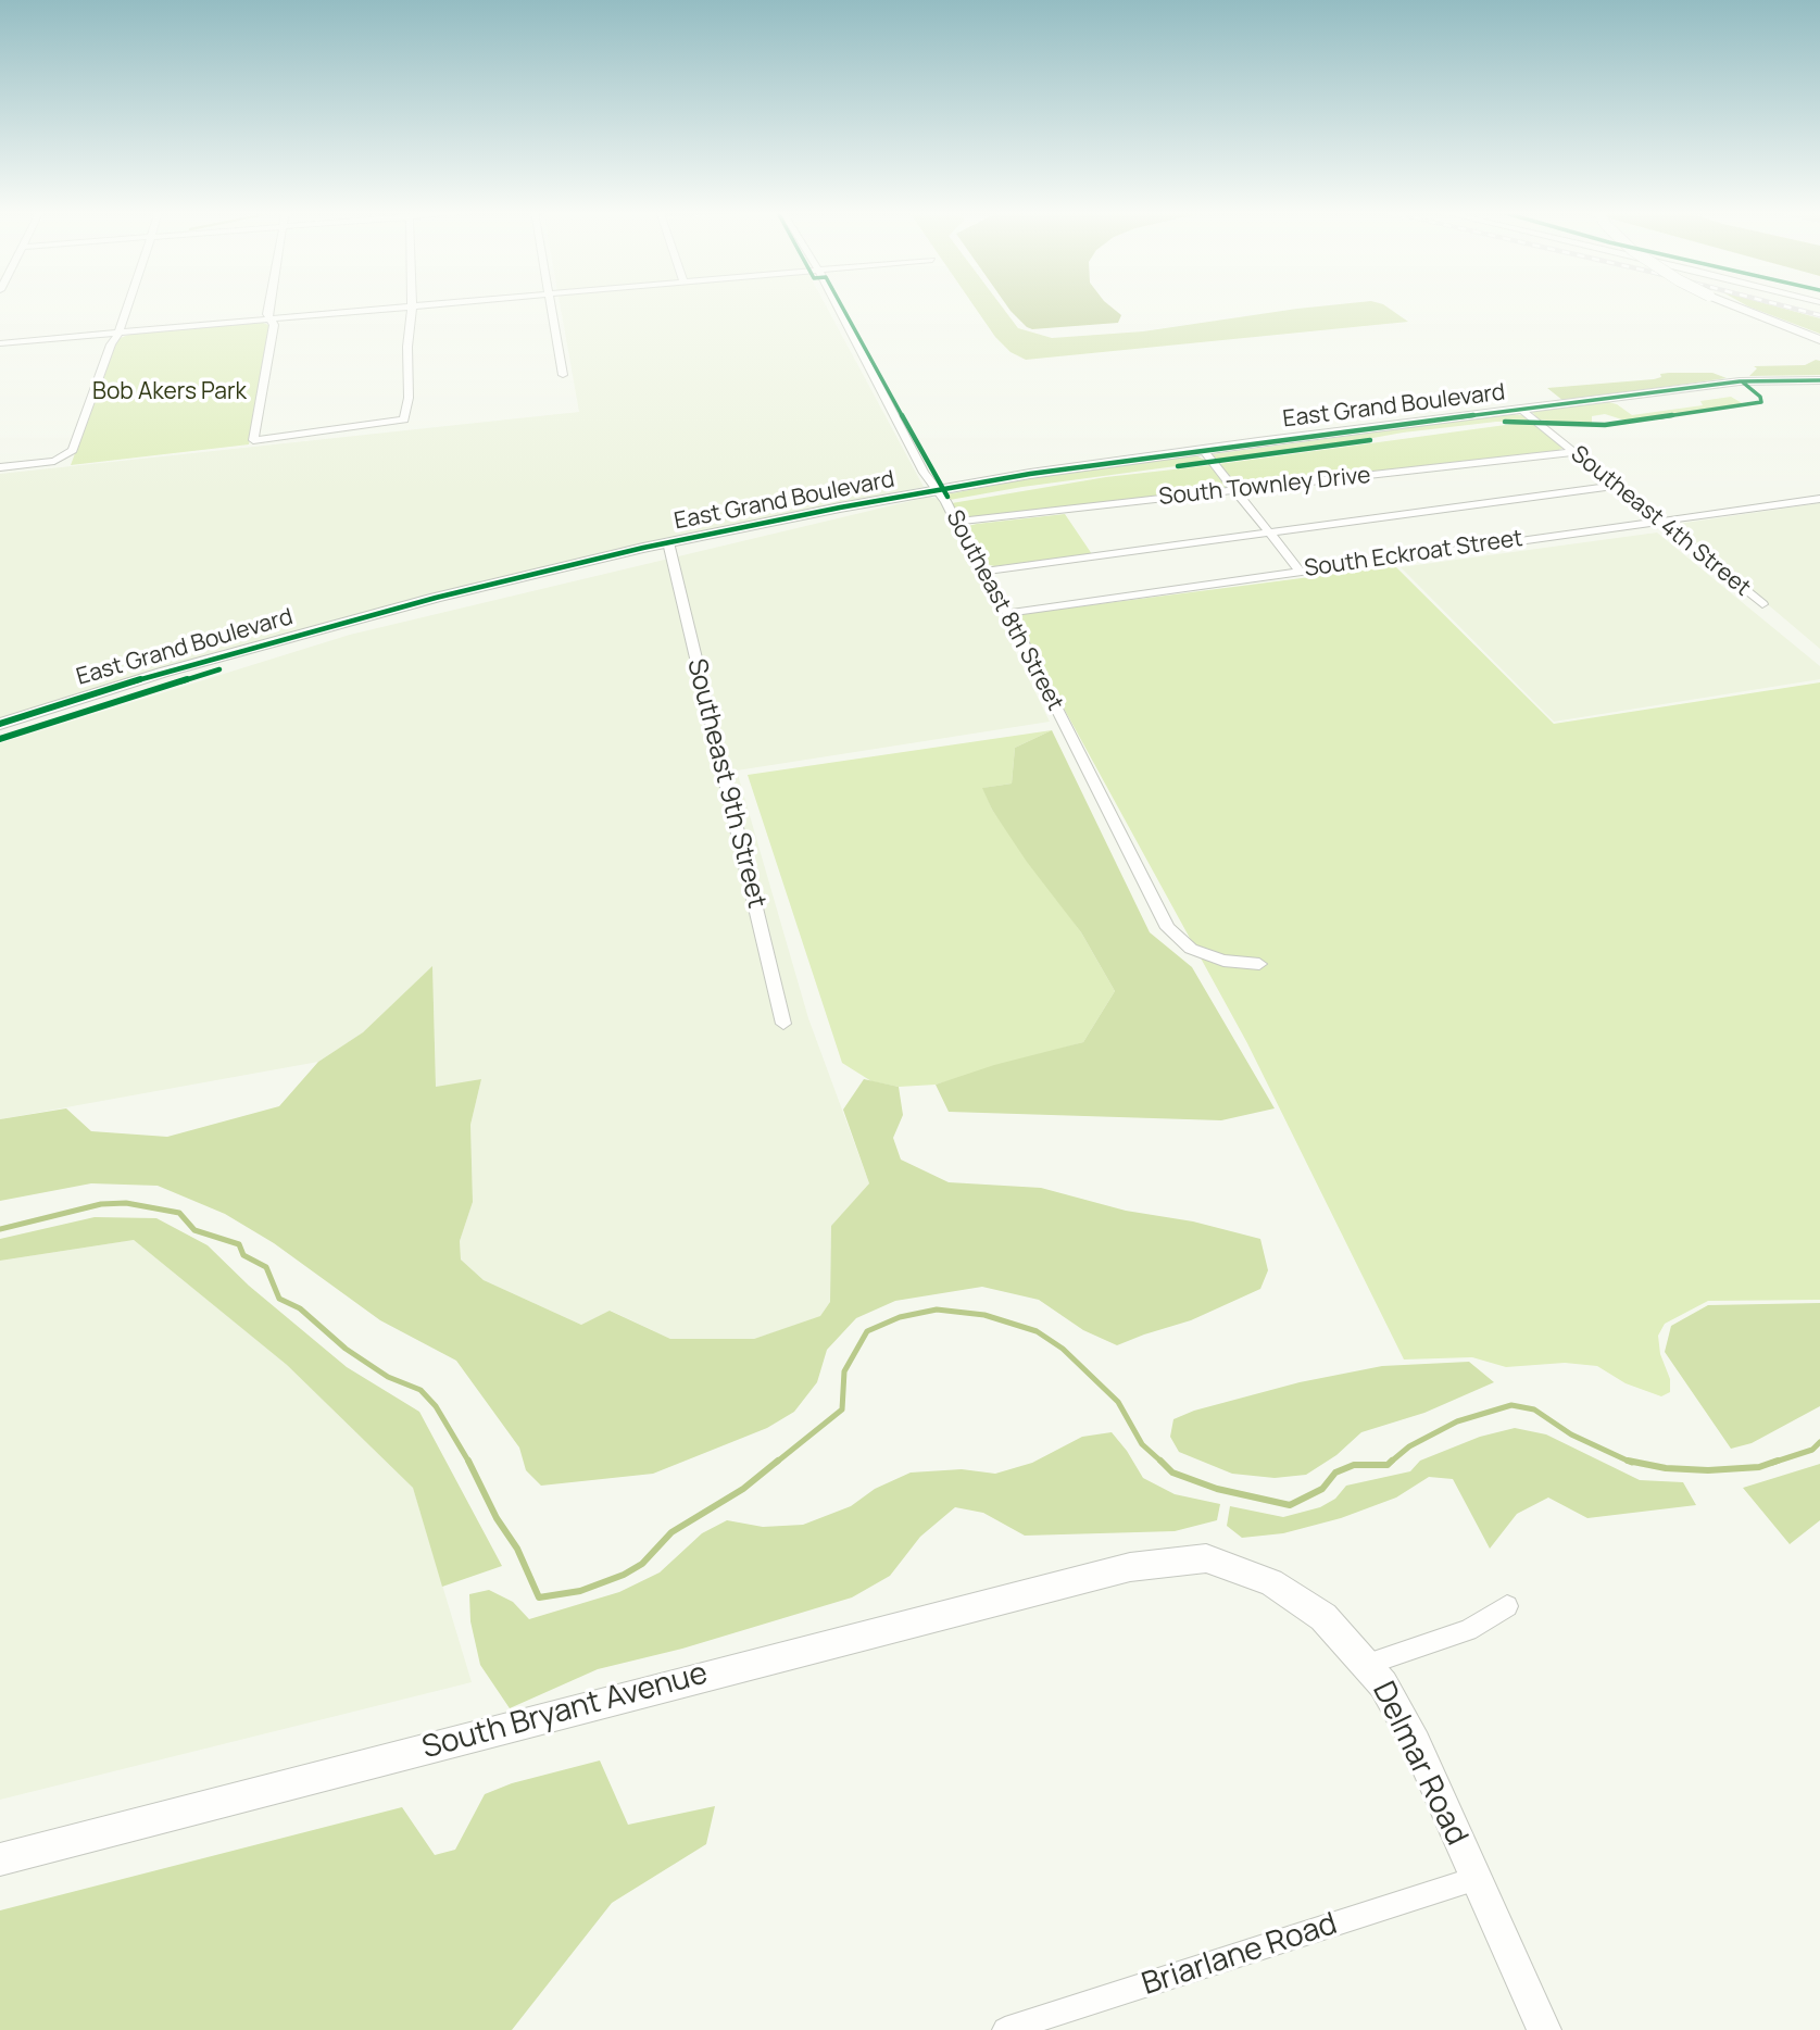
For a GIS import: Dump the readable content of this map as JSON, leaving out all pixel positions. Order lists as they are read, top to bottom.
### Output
{
  "streets": {
    "street": [
      "East Grand Boulevard",
      "South Townley Drive",
      "Southeast 4th Street",
      "South Eckroat Street",
      "Southeast 8th Street",
      "Southeast 9th Street",
      "South Bryant Avenue",
      "Delmar Road",
      "Briarlane Road"
    ]
  },
  "crossings": [
    ["East Grand Boulevard", "Southeast 4th Street"],
    ["East Grand Boulevard", "Southeast 8th Street"],
    ["East Grand Boulevard", "Southeast 9th Street"],
    ["South Townley Drive", "Southeast 4th Street"],
    ["South Townley Drive", "Southeast 8th Street"],
    ["Southeast 4th Street", "South Eckroat Street"],
    ["South Eckroat Street", "Southeast 8th Street"],
    ["South Bryant Avenue", "Delmar Road"],
    ["Delmar Road", "Briarlane Road"]
  ],
  "parks": ["Bob Akers Park"]
}
